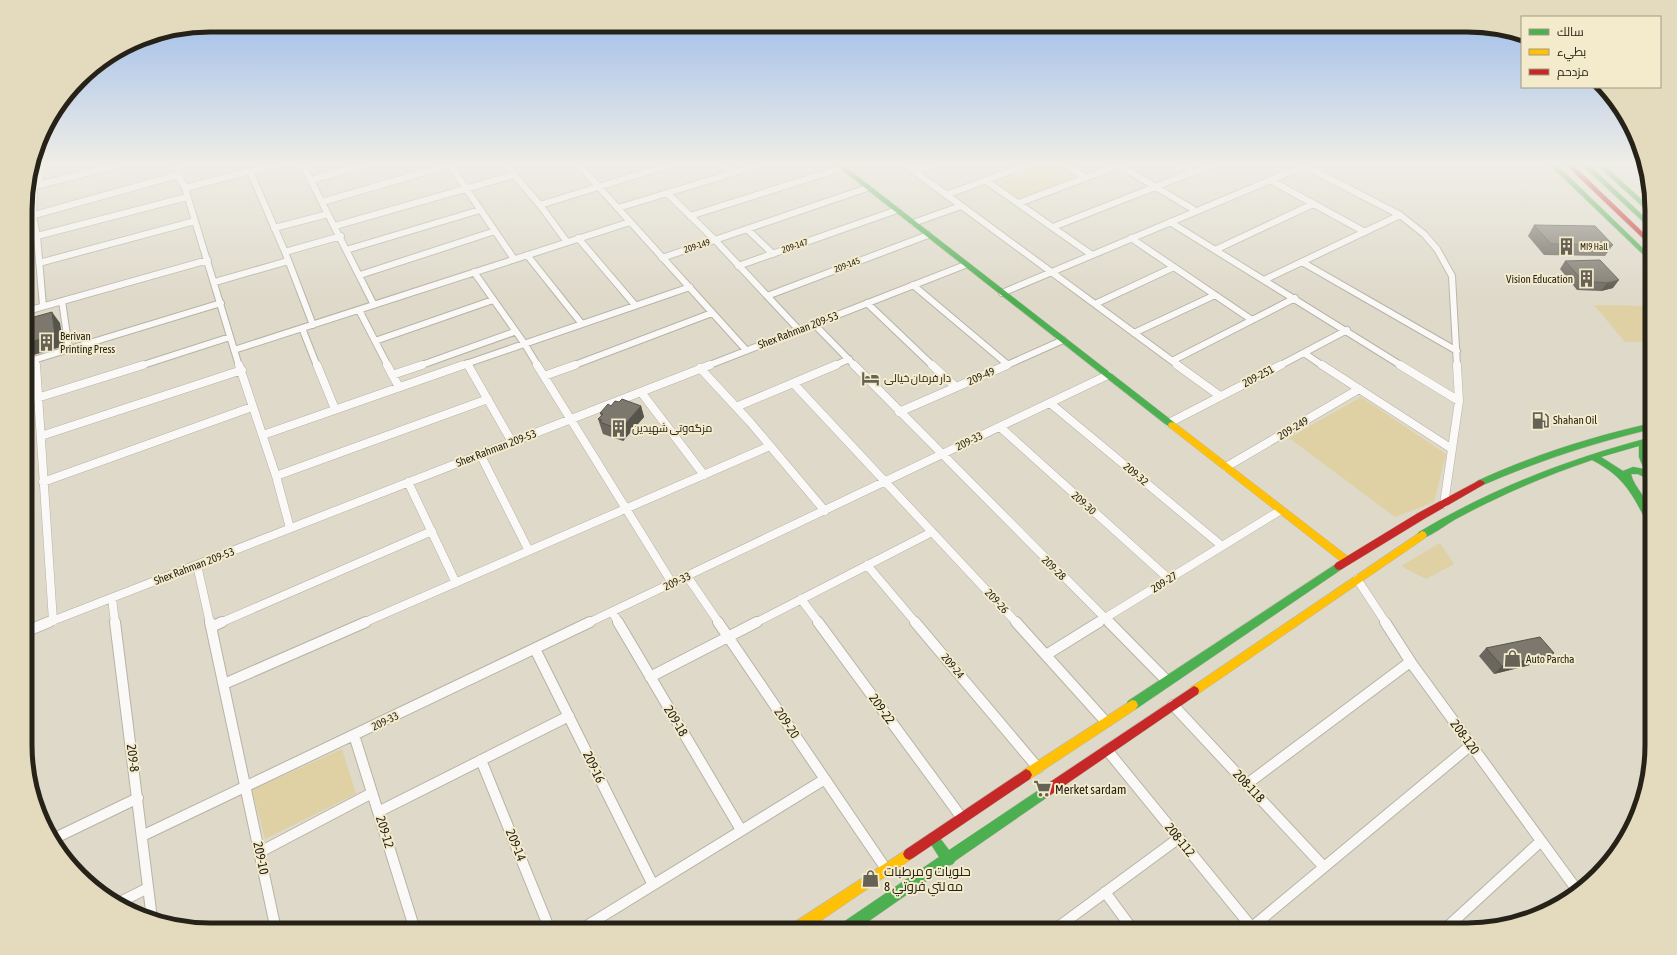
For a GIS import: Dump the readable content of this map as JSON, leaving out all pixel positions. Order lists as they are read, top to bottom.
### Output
{
  "streets": {
    "street": [
      "209-149",
      "209-147",
      "209-145",
      "Shex Rahman 209-53",
      "209-49",
      "209-251",
      "209-249",
      "209-33",
      "209-32",
      "209-30",
      "209-28",
      "209-27",
      "209-26",
      "209-24",
      "209-22",
      "209-18",
      "209-20",
      "208-120",
      "209-8",
      "209-16",
      "208-118",
      "209-12",
      "208-112",
      "209-14",
      "209-10"
    ]
  },
  "crossings": [
    ["Shex Rahman 209-53", "209-28"],
    ["Shex Rahman 209-53", "209-8"],
    ["Shex Rahman 209-53", "209-10"],
    ["209-49", "209-28"],
    ["209-33", "209-32"],
    ["209-33", "209-30"],
    ["209-33", "209-28"],
    ["209-33", "209-26"],
    ["209-33", "209-18"],
    ["209-33", "209-20"],
    ["209-33", "209-8"],
    ["209-33", "209-16"],
    ["209-33", "209-12"],
    ["209-33", "209-10"],
    ["209-32", "209-27"],
    ["209-30", "209-27"],
    ["209-28", "209-27"],
    ["209-27", "209-26"]
  ],
  "places": {
    "building": [
      "MI9 Hall",
      "Vision Education",
      "Berivan Printing Press",
      "مزگه‌وتی شهیدین"
    ],
    "hotel": ["دار فرمان خیالی"],
    "fuel station": ["Shahan Oil"],
    "shop": ["Auto Parcha", "حلويات و مرطبات مه لتي فروتي 8"],
    "supermarket": ["Merket sardam"]
  },
  "legend": ["سالك", "بطيء", "مزدحم"]
}
